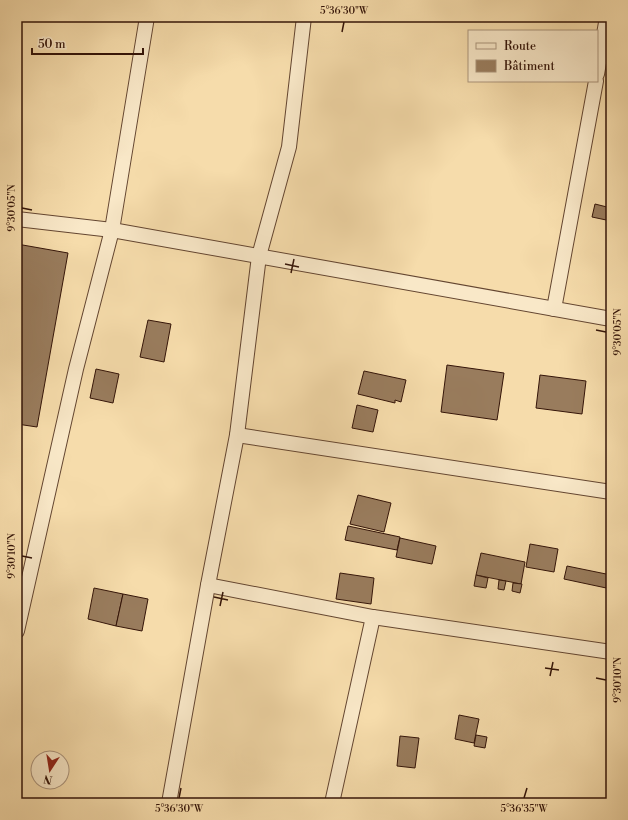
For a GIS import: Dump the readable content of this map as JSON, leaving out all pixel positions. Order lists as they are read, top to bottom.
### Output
{
  "legend": ["Route", "Bâtiment"],
  "scale_bar": "50 m",
  "north": "bottom",
  "coordinates": [
    "5°36'30\"W",
    "9°30'05\"N",
    "9°30'10\"N",
    "5°36'35\"W"
  ]
}
